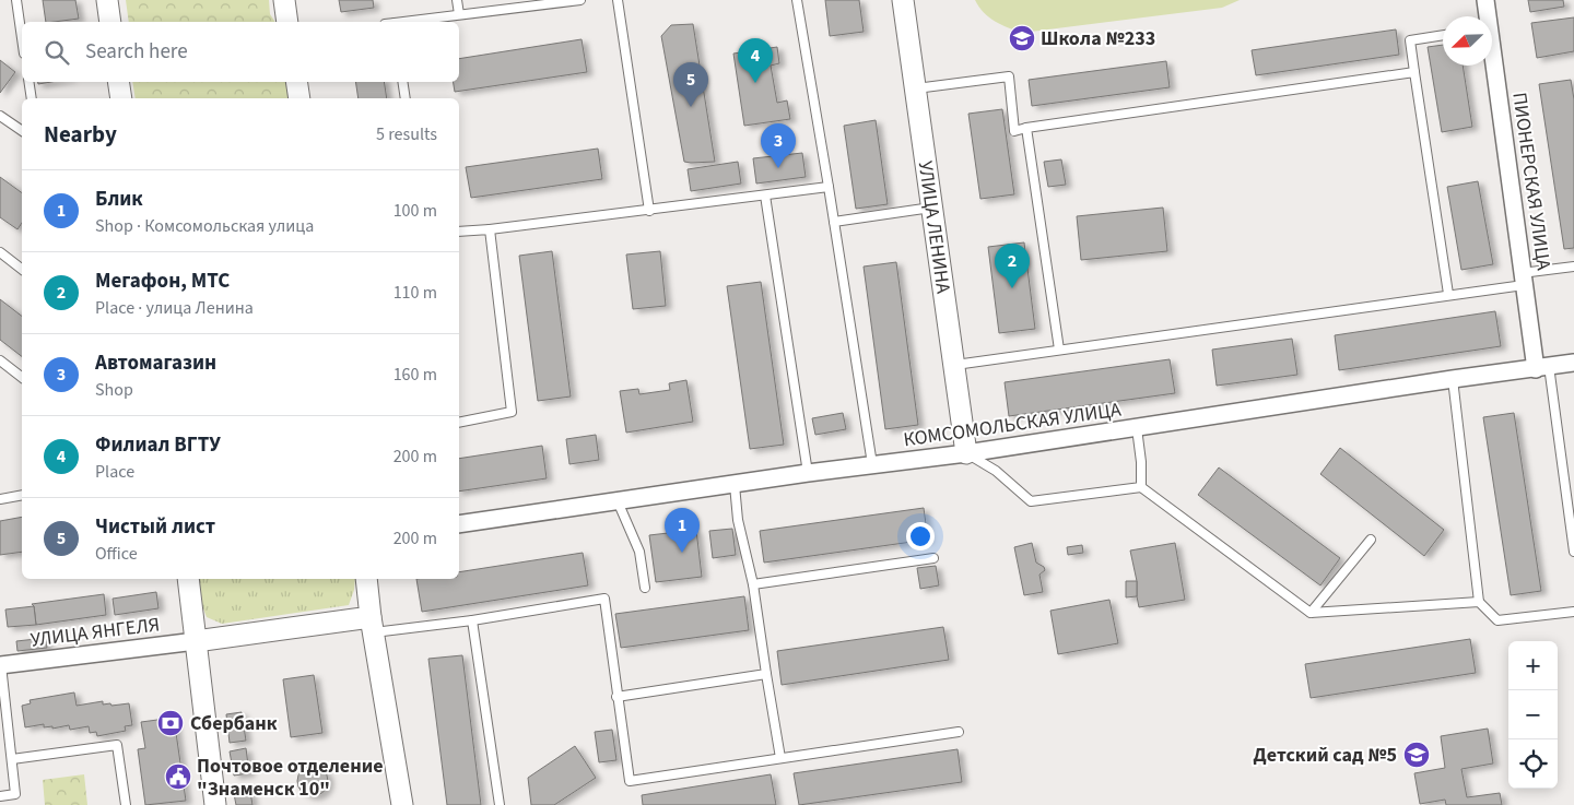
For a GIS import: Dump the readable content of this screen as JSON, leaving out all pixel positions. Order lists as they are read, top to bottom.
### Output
{
  "streets": {
    "street": [
      "ПИОНЕРСКАЯ УЛИЦА",
      "УЛИЦА ЛЕНИНА",
      "КОМСОМОЛЬСКАЯ УЛИЦА",
      "УЛИЦА ЯНГЕЛЯ"
    ]
  },
  "crossings": [
    ["ПИОНЕРСКАЯ УЛИЦА", "КОМСОМОЛЬСКАЯ УЛИЦА"],
    ["УЛИЦА ЛЕНИНА", "КОМСОМОЛЬСКАЯ УЛИЦА"]
  ],
  "places": {
    "school or university": ["Школа №233", "Детский сад №5"],
    "bank": ["Сбербанк"],
    "public building": ["Почтовое отделение \"Знаменск 10\""]
  },
  "north": "bottom left",
  "page": {
    "search": "Search here",
    "pins": [
      "4",
      "5",
      "3",
      "2",
      "1"
    ],
    "heading": ["Nearby", "5 results"],
    "list": [
      {
        "mark": "1",
        "name": "Блик",
        "note": "Shop · Комсомольская улица",
        "value": "100 m"
      },
      {
        "mark": "2",
        "name": "Мегафон, МТС",
        "note": "Place · улица Ленина",
        "value": "110 m"
      },
      {
        "mark": "3",
        "name": "Автомагазин",
        "note": "Shop",
        "value": "160 m"
      },
      {
        "mark": "4",
        "name": "Филиал ВГТУ",
        "note": "Place",
        "value": "200 m"
      },
      {
        "mark": "5",
        "name": "Чистый лист",
        "note": "Office",
        "value": "200 m"
      }
    ],
    "map_buttons": ["+", "−"]
  }
}
